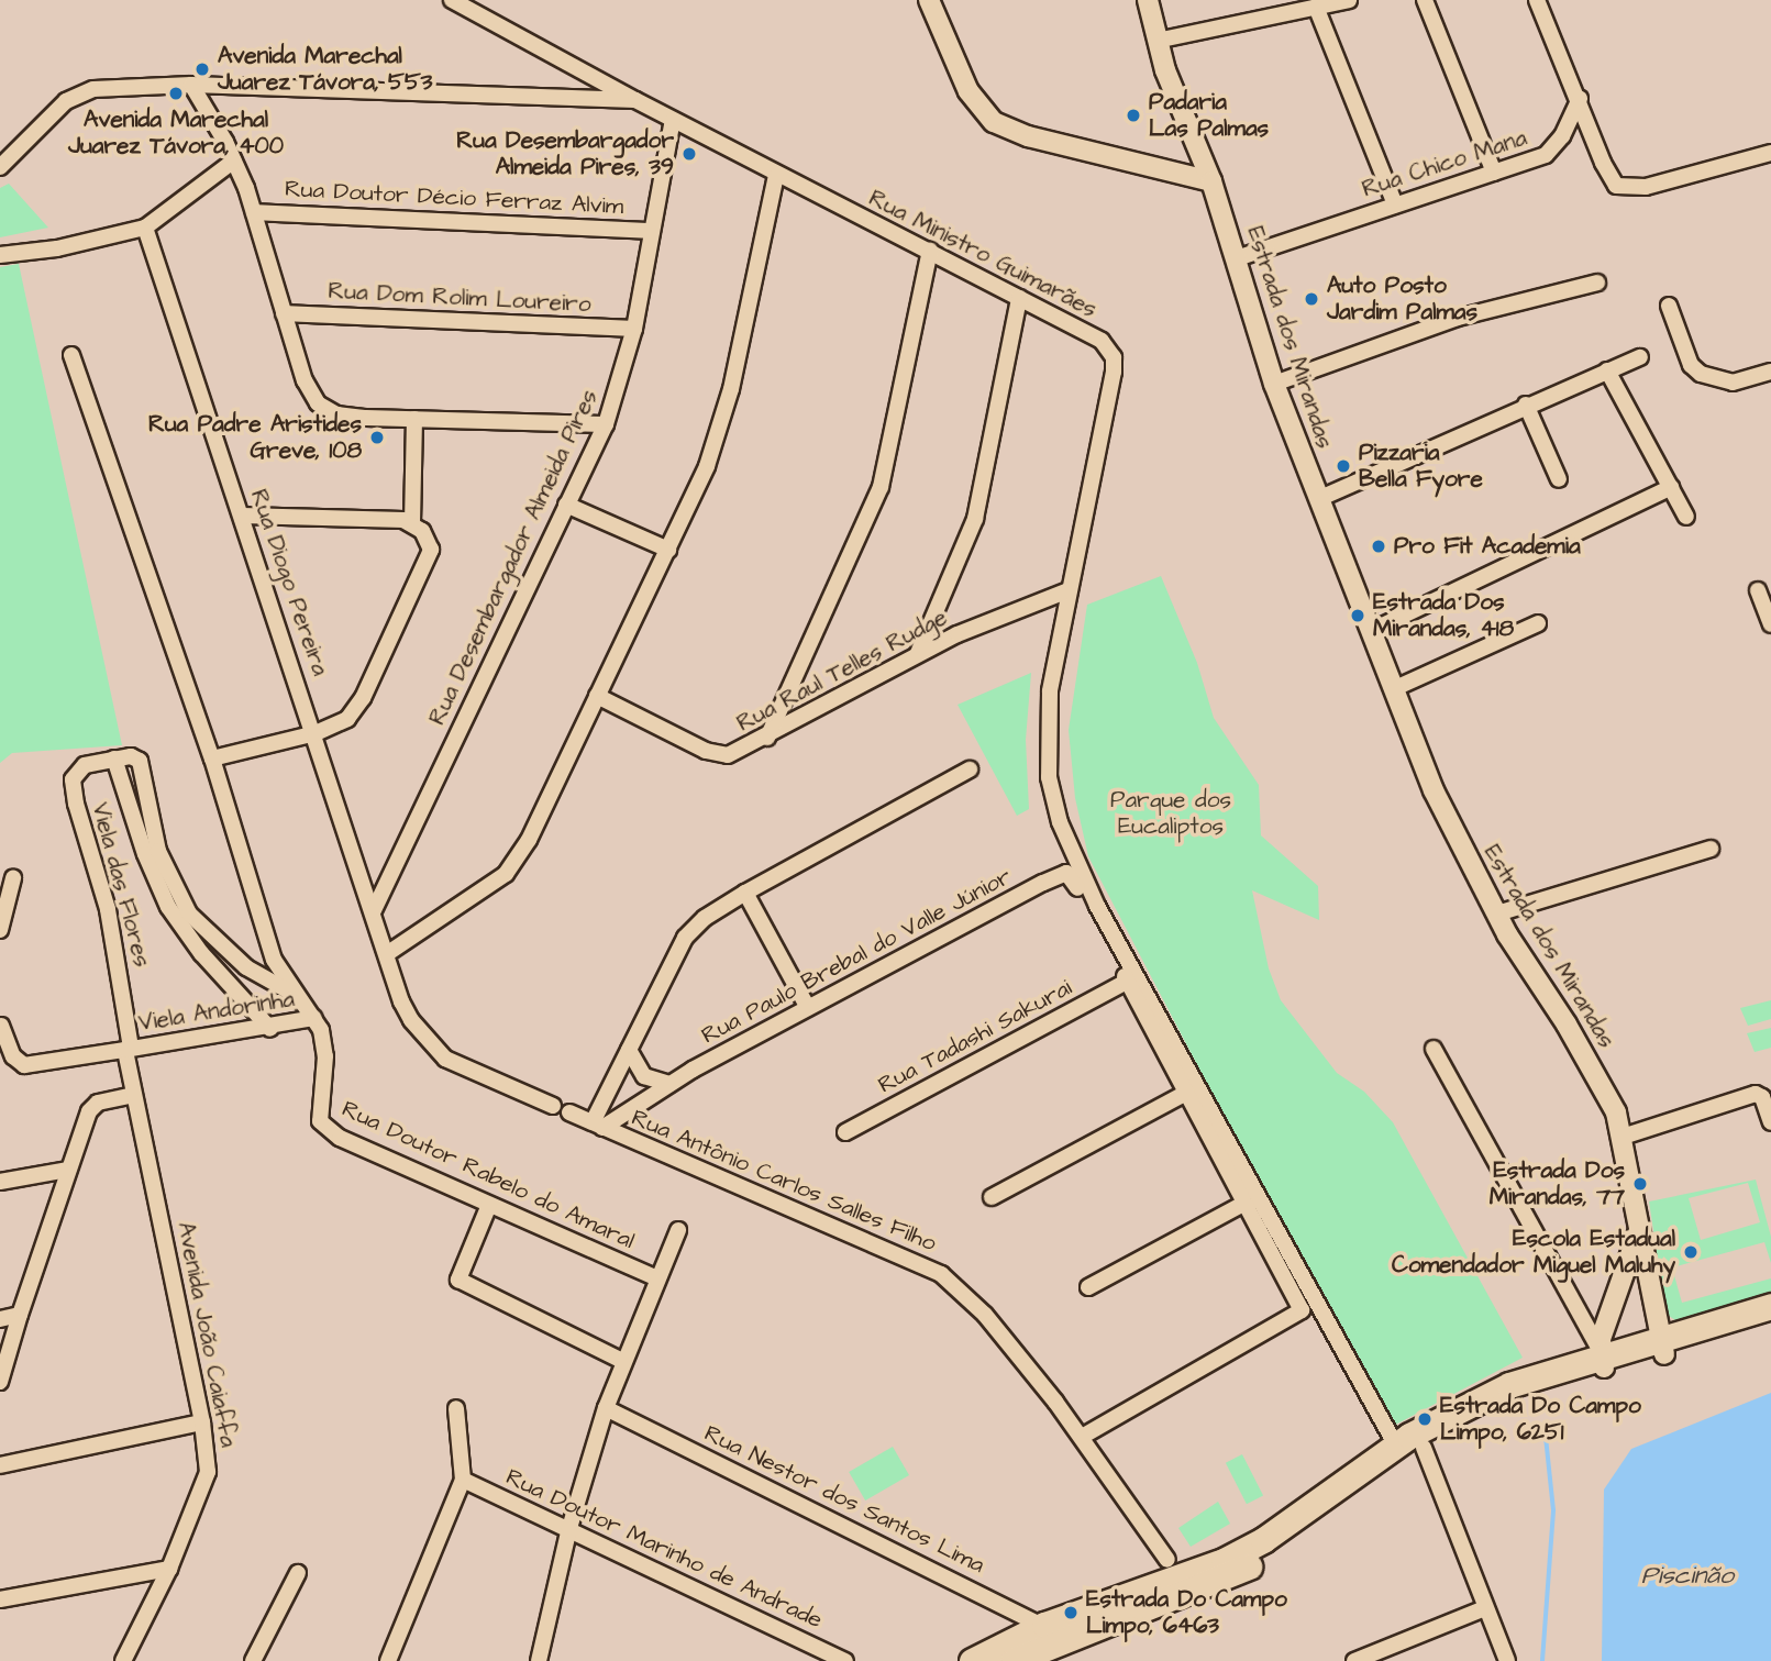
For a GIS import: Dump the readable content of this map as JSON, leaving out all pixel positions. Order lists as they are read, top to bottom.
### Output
{
  "streets": {
    "street": [
      "Rua Chico Mana",
      "Rua Doutor Décio Ferraz Alvim",
      "Rua Ministro Guimarães",
      "Rua Dom Rolim Loureiro",
      "Estrada dos Mirandas",
      "Rua Desembargador Almeida Pires",
      "Rua Diogo Pereira",
      "Rua Raul Telles Rudge",
      "Viela das Flores",
      "Rua Paulo Brebal do Valle Júnior",
      "Viela Andorinha",
      "Rua Tadashi Sakurai",
      "Rua Doutor Rabelo do Amaral",
      "Rua Antônio Carlos Salles Filho",
      "Avenida João Caiaffa",
      "Rua Nestor dos Santos Lima",
      "Rua Doutor Marinho de Andrade"
    ]
  },
  "crossings": [
    ["Rua Chico Mana", "Estrada dos Mirandas"],
    ["Rua Doutor Décio Ferraz Alvim", "Rua Desembargador Almeida Pires"],
    ["Rua Ministro Guimarães", "Rua Desembargador Almeida Pires"],
    ["Rua Ministro Guimarães", "Rua Raul Telles Rudge"],
    ["Rua Dom Rolim Loureiro", "Rua Desembargador Almeida Pires"],
    ["Rua Desembargador Almeida Pires", "Rua Diogo Pereira"],
    ["Viela das Flores", "Viela Andorinha"],
    ["Rua Paulo Brebal do Valle Júnior", "Rua Tadashi Sakurai"],
    ["Rua Paulo Brebal do Valle Júnior", "Rua Antônio Carlos Salles Filho"],
    ["Viela Andorinha", "Rua Doutor Rabelo do Amaral"],
    ["Viela Andorinha", "Avenida João Caiaffa"]
  ],
  "water": ["Piscinão"],
  "parks": ["Parque dos Eucaliptos"],
  "places": [
    "Avenida Marechal Juarez Távora, 553",
    "Avenida Marechal Juarez Távora, 400",
    "Padaria Las Palmas",
    "Rua Desembargador Almeida Pires, 39",
    "Auto Posto Jardim Palmas",
    "Rua Padre Aristides Greve, 108",
    "Pizzaria Bella Fyore",
    "Pro Fit Academia",
    "Estrada Dos Mirandas, 418",
    "Estrada Dos Mirandas, 77",
    "Escola Estadual Comendador Miguel Maluhy",
    "Estrada Do Campo Limpo, 6251",
    "Estrada Do Campo Limpo, 6463"
  ]
}
